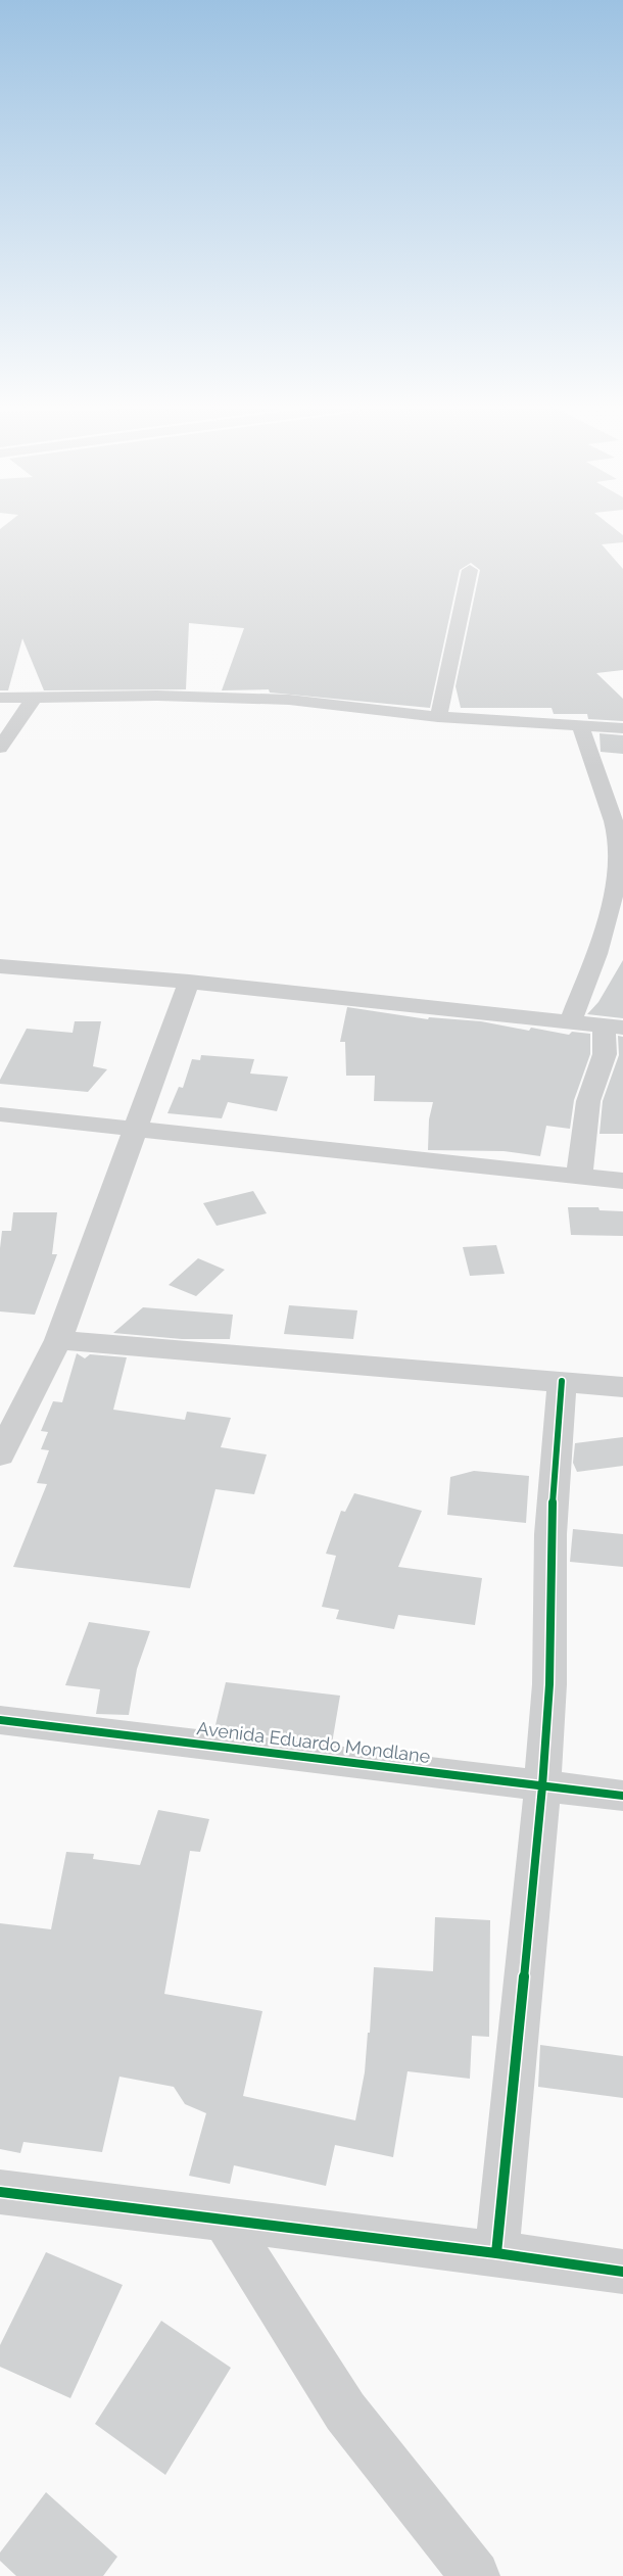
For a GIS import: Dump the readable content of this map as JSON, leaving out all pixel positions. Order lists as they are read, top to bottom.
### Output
{
  "streets": {
    "street": ["Avenida Eduardo Mondlane"]
  }
}
